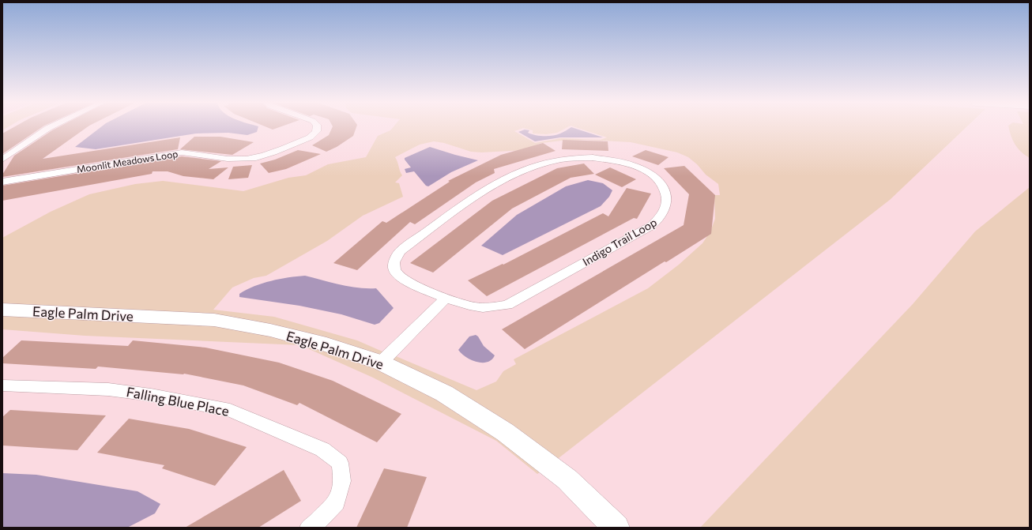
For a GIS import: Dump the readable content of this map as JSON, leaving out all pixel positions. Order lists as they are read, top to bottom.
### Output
{
  "streets": {
    "street": [
      "Moonlit Meadows Loop",
      "Indigo Trail Loop",
      "Eagle Palm Drive",
      "Falling Blue Place"
    ]
  }
}
